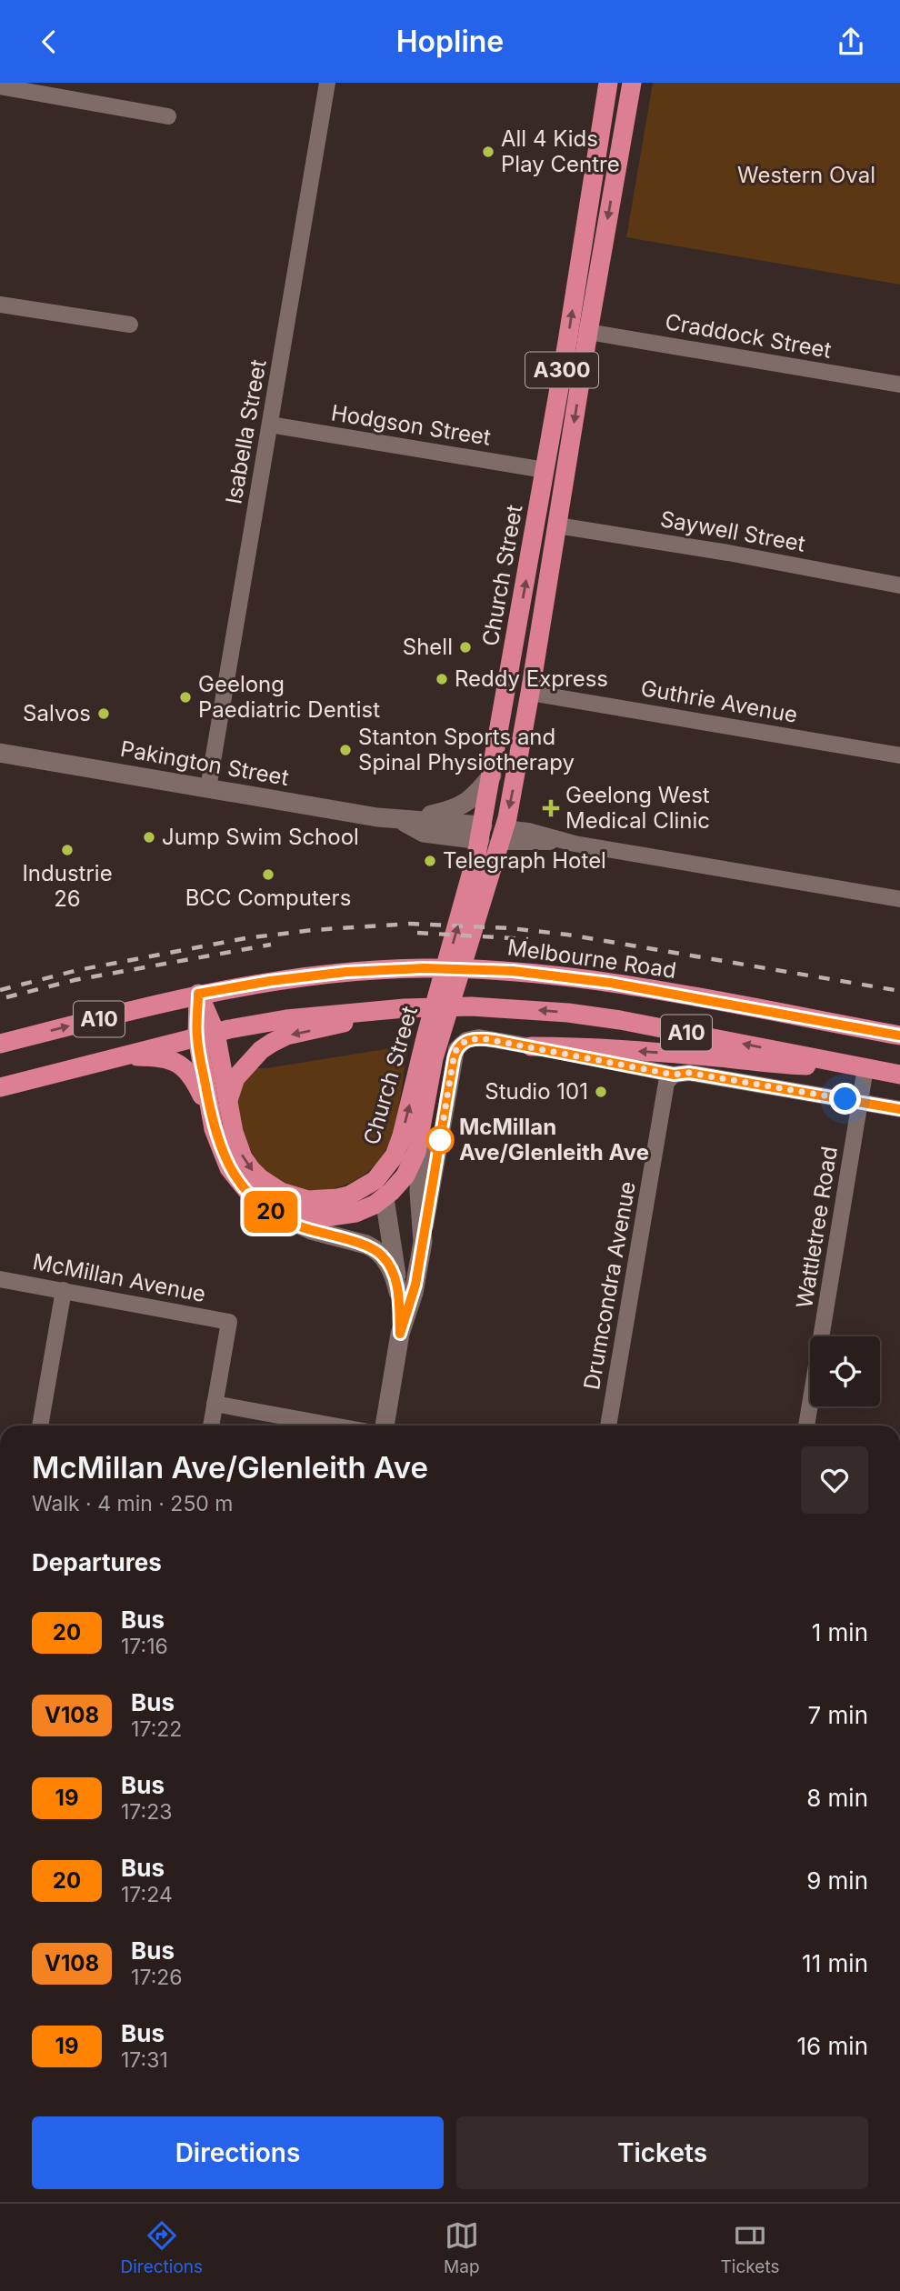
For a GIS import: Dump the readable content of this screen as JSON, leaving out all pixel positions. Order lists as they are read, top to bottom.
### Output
{
  "streets": {
    "highway": [
      "A300",
      "Church Street",
      "Pakington Street",
      "Melbourne Road",
      "A10"
    ],
    "street": [
      "Craddock Street",
      "Hodgson Street",
      "Isabella Street",
      "Saywell Street",
      "Guthrie Avenue",
      "Wattletree Road",
      "McMillan Avenue",
      "Drumcondra Avenue"
    ]
  },
  "crossings": [
    ["Craddock Street", "Church Street"],
    ["Hodgson Street", "Isabella Street"],
    ["Hodgson Street", "Church Street"],
    ["Isabella Street", "Pakington Street"],
    ["Saywell Street", "Church Street"],
    ["Church Street", "Guthrie Avenue"],
    ["Church Street", "Pakington Street"],
    ["Church Street", "Melbourne Road"],
    ["Church Street", "A10"],
    ["Melbourne Road", "A10"],
    ["A10", "Wattletree Road"]
  ],
  "parks": ["Western Oval"],
  "places": {
    "other": [
      "All 4 Kids Play Centre",
      "Shell",
      "Reddy Express",
      "Geelong Paediatric Dentist",
      "Salvos",
      "Stanton Sports and Spinal Physiotherapy",
      "Jump Swim School",
      "Industrie 26",
      "Telegraph Hotel",
      "BCC Computers",
      "Studio 101",
      "McMillan Ave/Glenleith Ave"
    ],
    "health": ["Geelong West Medical Clinic"]
  },
  "lines": ["bus line 20"],
  "page": {
    "header": "Hopline",
    "on_map": "20",
    "heading": [
      ["McMillan Ave/Glenleith Ave", "Walk · 4 min · 250 m"],
      "Departures"
    ],
    "list": [
      {
        "mark": "20",
        "name": "Bus",
        "note": "17:16",
        "value": "1 min"
      },
      {
        "mark": "V108",
        "name": "Bus",
        "note": "17:22",
        "value": "7 min"
      },
      {
        "mark": "19",
        "name": "Bus",
        "note": "17:23",
        "value": "8 min"
      },
      {
        "mark": "20",
        "name": "Bus",
        "note": "17:24",
        "value": "9 min"
      },
      {
        "mark": "V108",
        "name": "Bus",
        "note": "17:26",
        "value": "11 min"
      },
      {
        "mark": "19",
        "name": "Bus",
        "note": "17:31",
        "value": "16 min"
      }
    ],
    "buttons": ["Directions", "Tickets"],
    "tabs": ["Directions", "Map", "Tickets"]
  }
}
